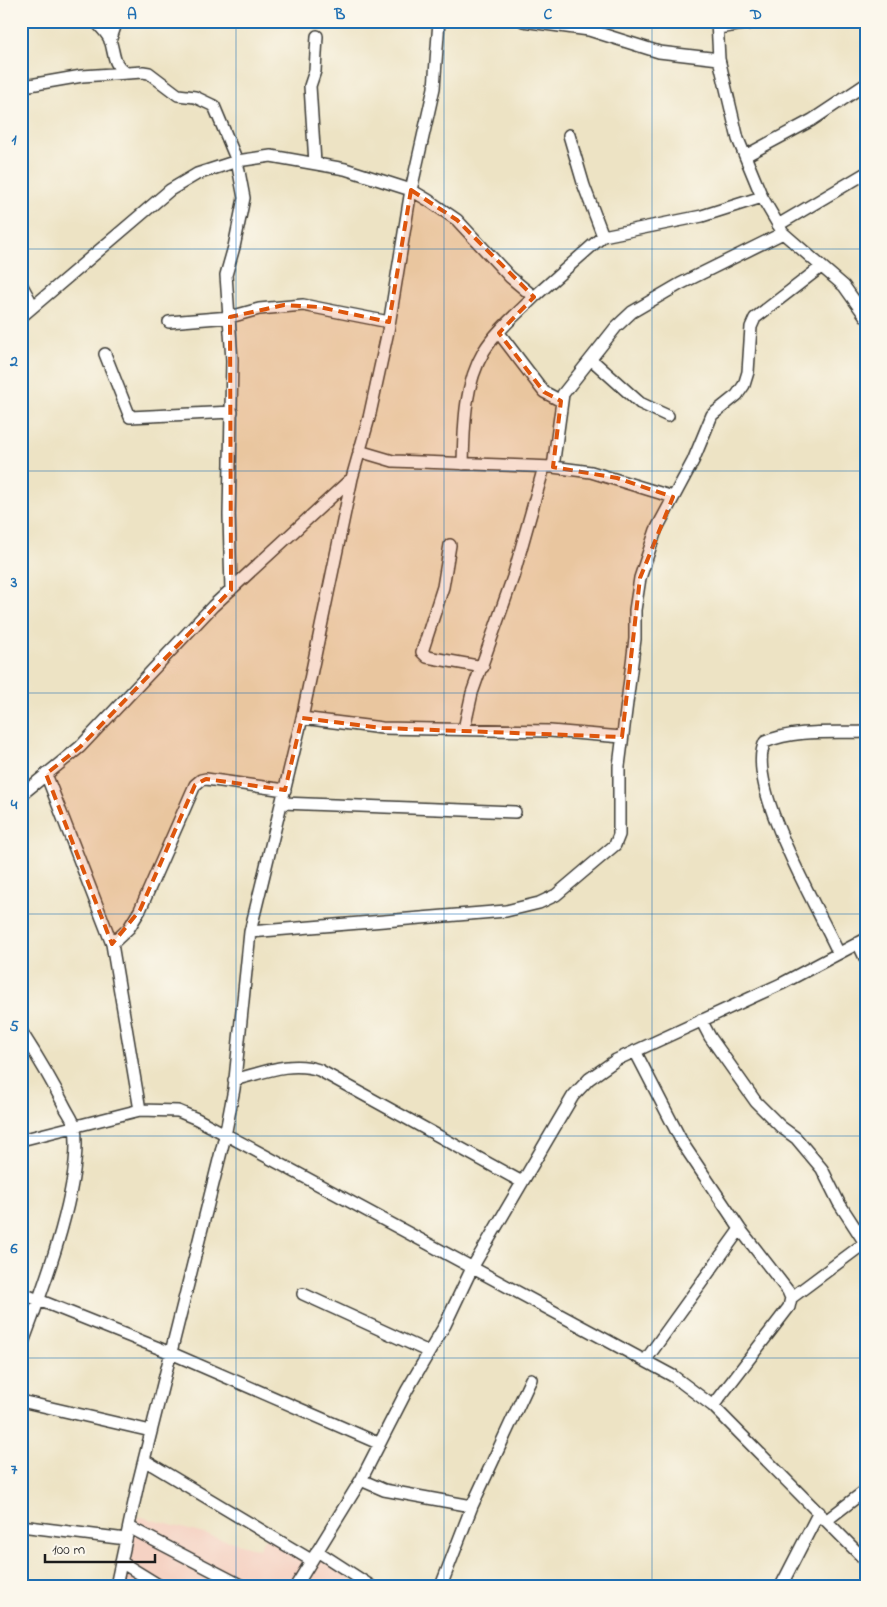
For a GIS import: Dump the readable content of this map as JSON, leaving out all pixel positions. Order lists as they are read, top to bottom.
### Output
{
  "scale_bar": "100 m",
  "grid": {
    "columns": [
      "A",
      "B",
      "C",
      "D"
    ],
    "rows": [
      "1",
      "2",
      "3",
      "4",
      "5",
      "6",
      "7"
    ]
  }
}
